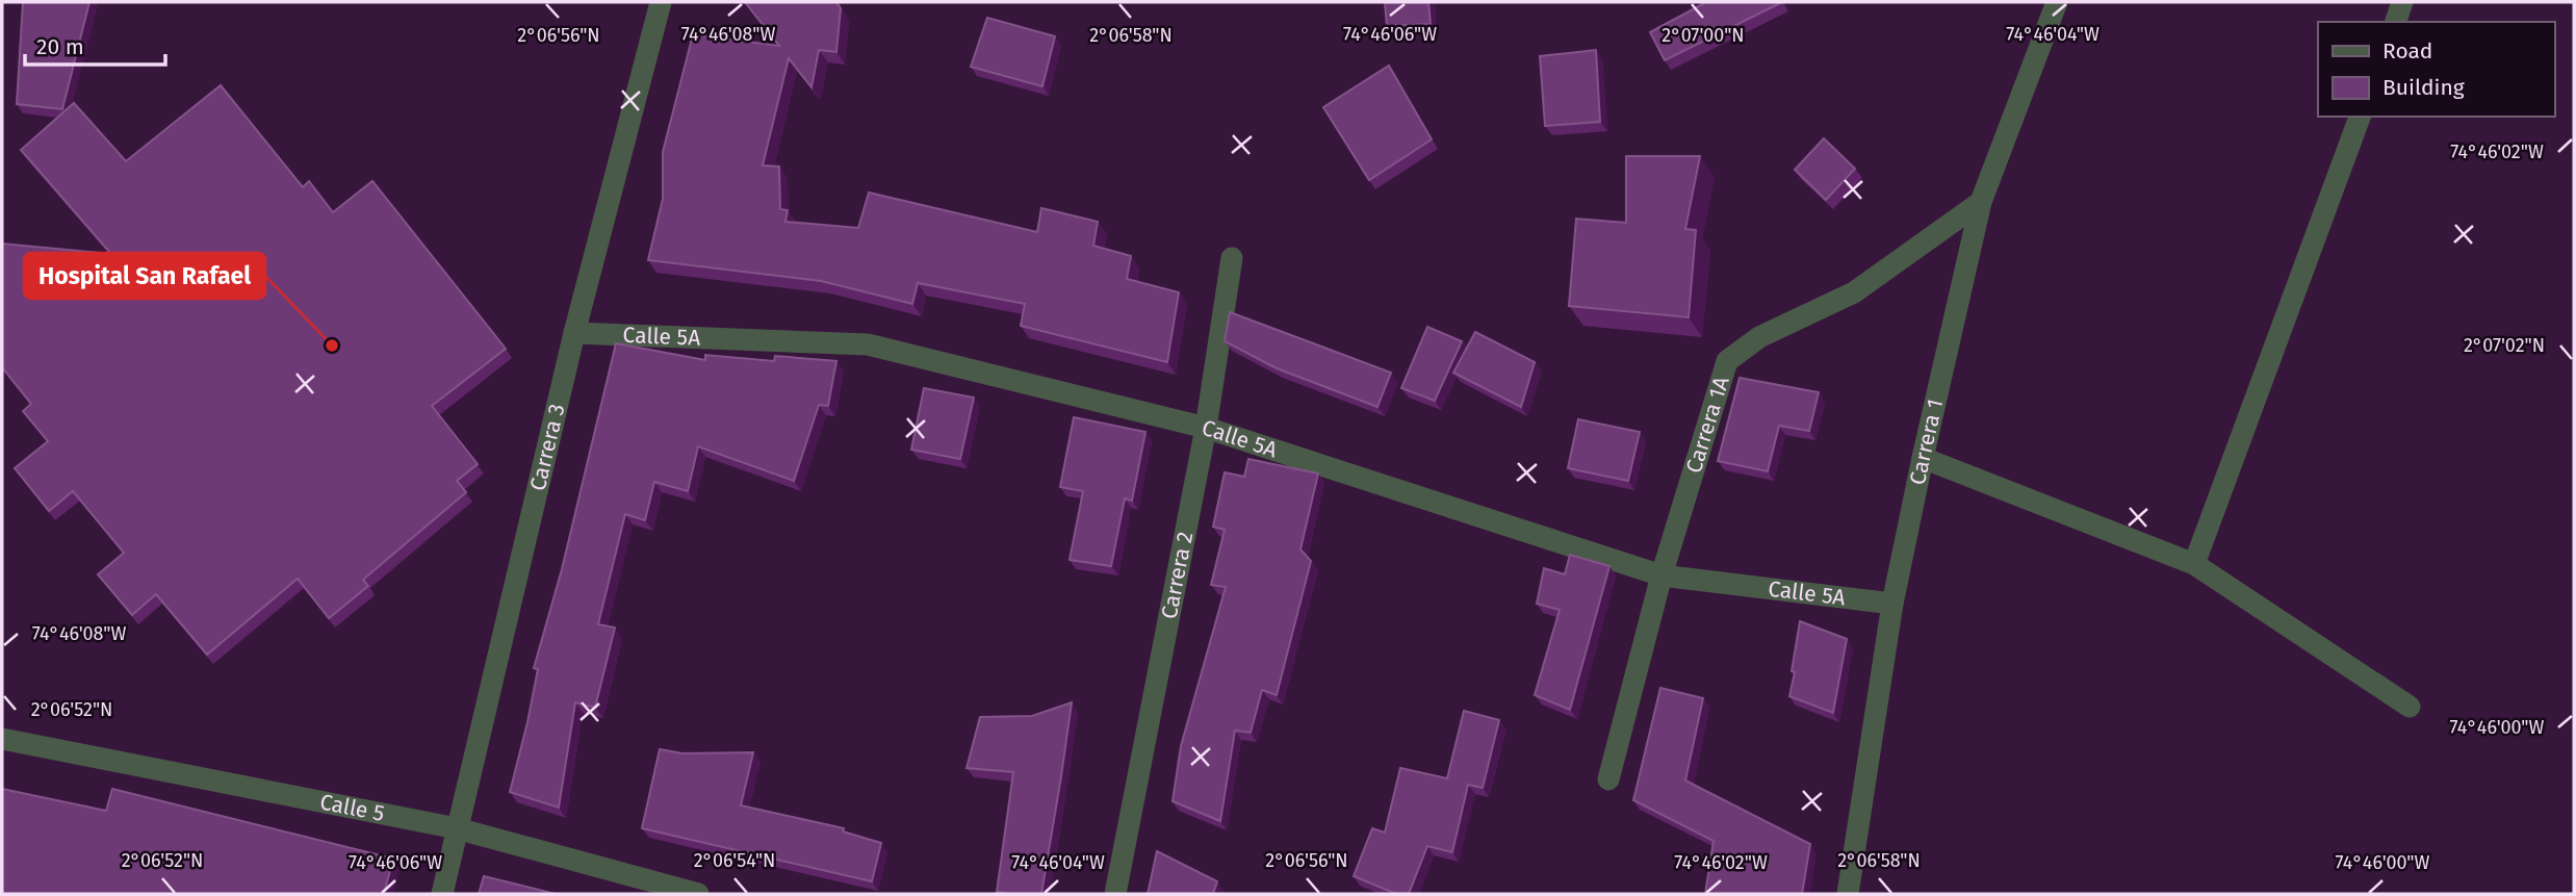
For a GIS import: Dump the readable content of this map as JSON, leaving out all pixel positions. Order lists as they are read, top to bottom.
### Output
{
  "streets": {
    "street": [
      "Calle 5A",
      "Carrera 1A",
      "Carrera 1",
      "Carrera 3",
      "Carrera 2",
      "Calle 5"
    ]
  },
  "crossings": [
    ["Calle 5A", "Carrera 1A"],
    ["Calle 5A", "Carrera 1"],
    ["Calle 5A", "Carrera 3"],
    ["Calle 5A", "Carrera 2"],
    ["Carrera 1A", "Carrera 1"],
    ["Carrera 3", "Calle 5"]
  ],
  "places": ["Hospital San Rafael"],
  "legend": ["Road", "Building"],
  "scale_bar": "20 m",
  "coordinates": [
    "74°46'08\"W",
    "74°46'06\"W",
    "74°46'04\"W",
    "2°06'56\"N",
    "2°06'58\"N",
    "2°07'00\"N",
    "74°46'02\"W",
    "2°07'02\"N",
    "2°06'52\"N",
    "74°46'00\"W",
    "2°06'54\"N"
  ]
}
